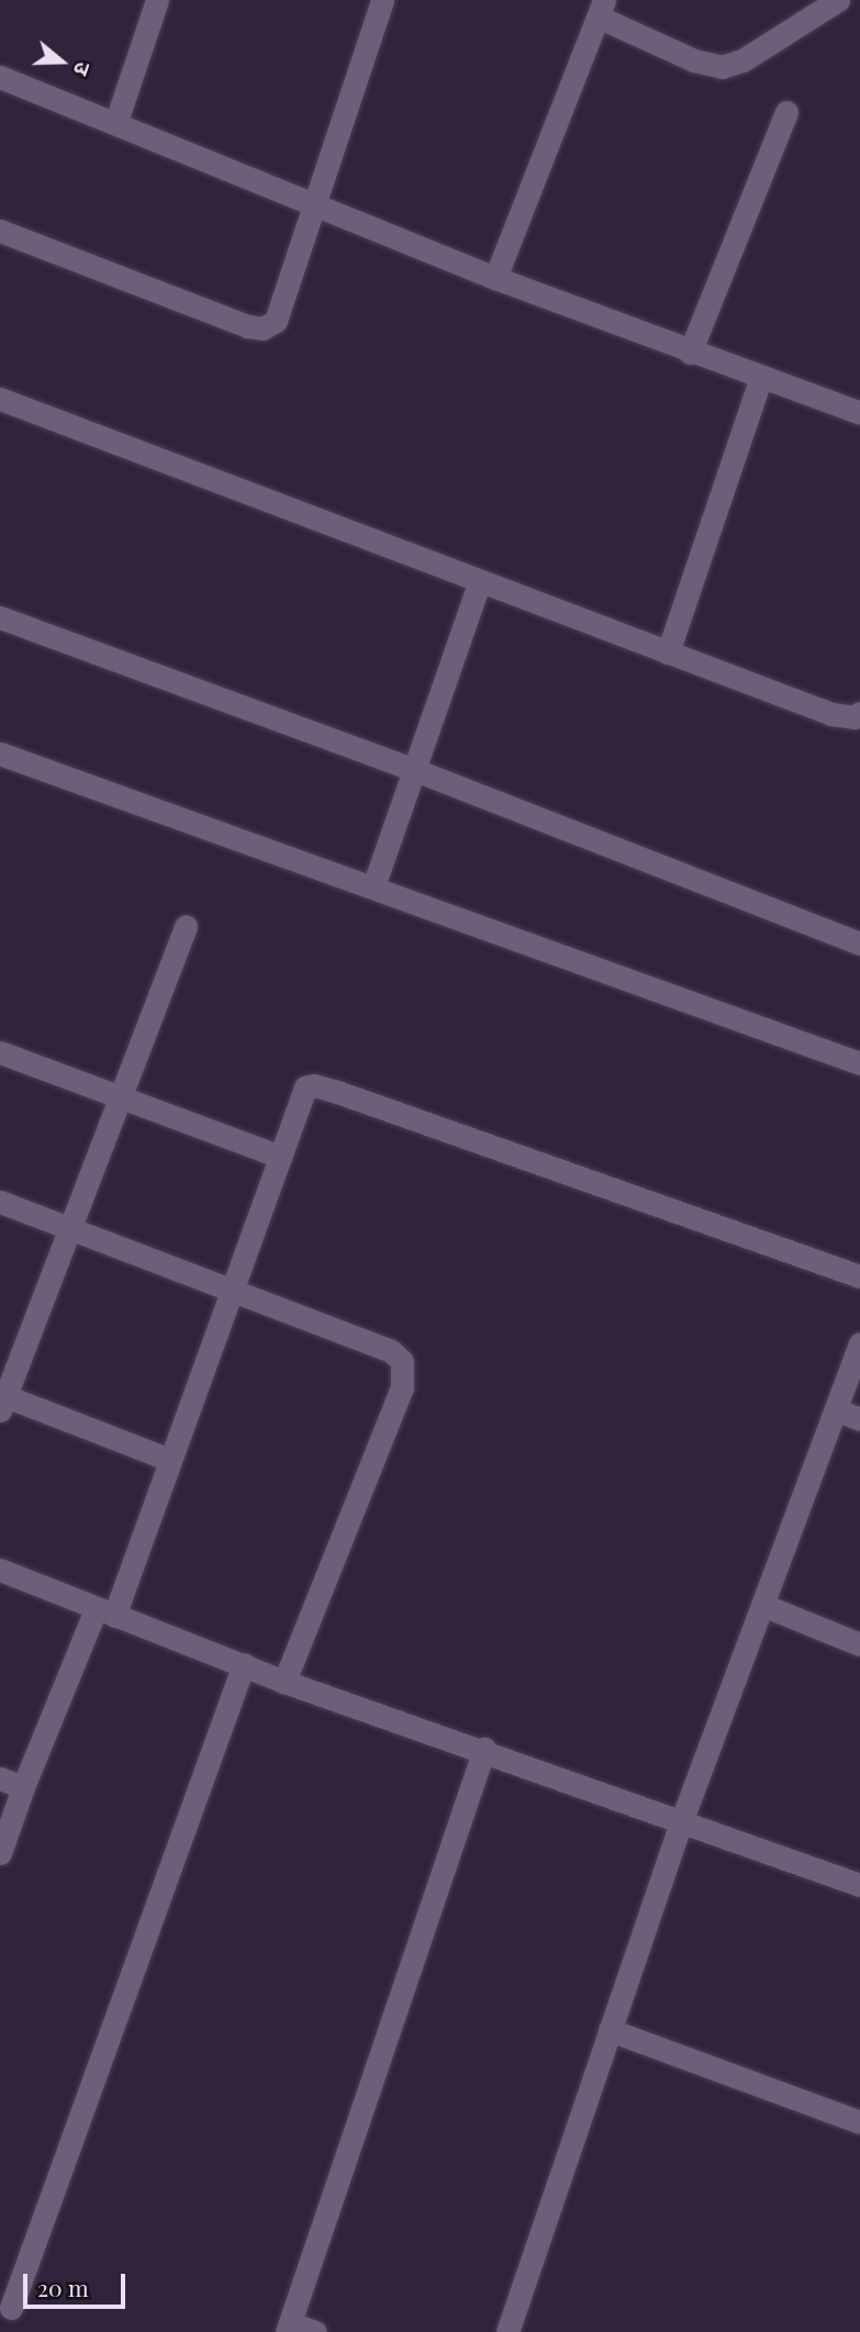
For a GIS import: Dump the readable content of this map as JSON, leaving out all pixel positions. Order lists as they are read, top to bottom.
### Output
{
  "scale_bar": "20 m",
  "north": "right"
}
